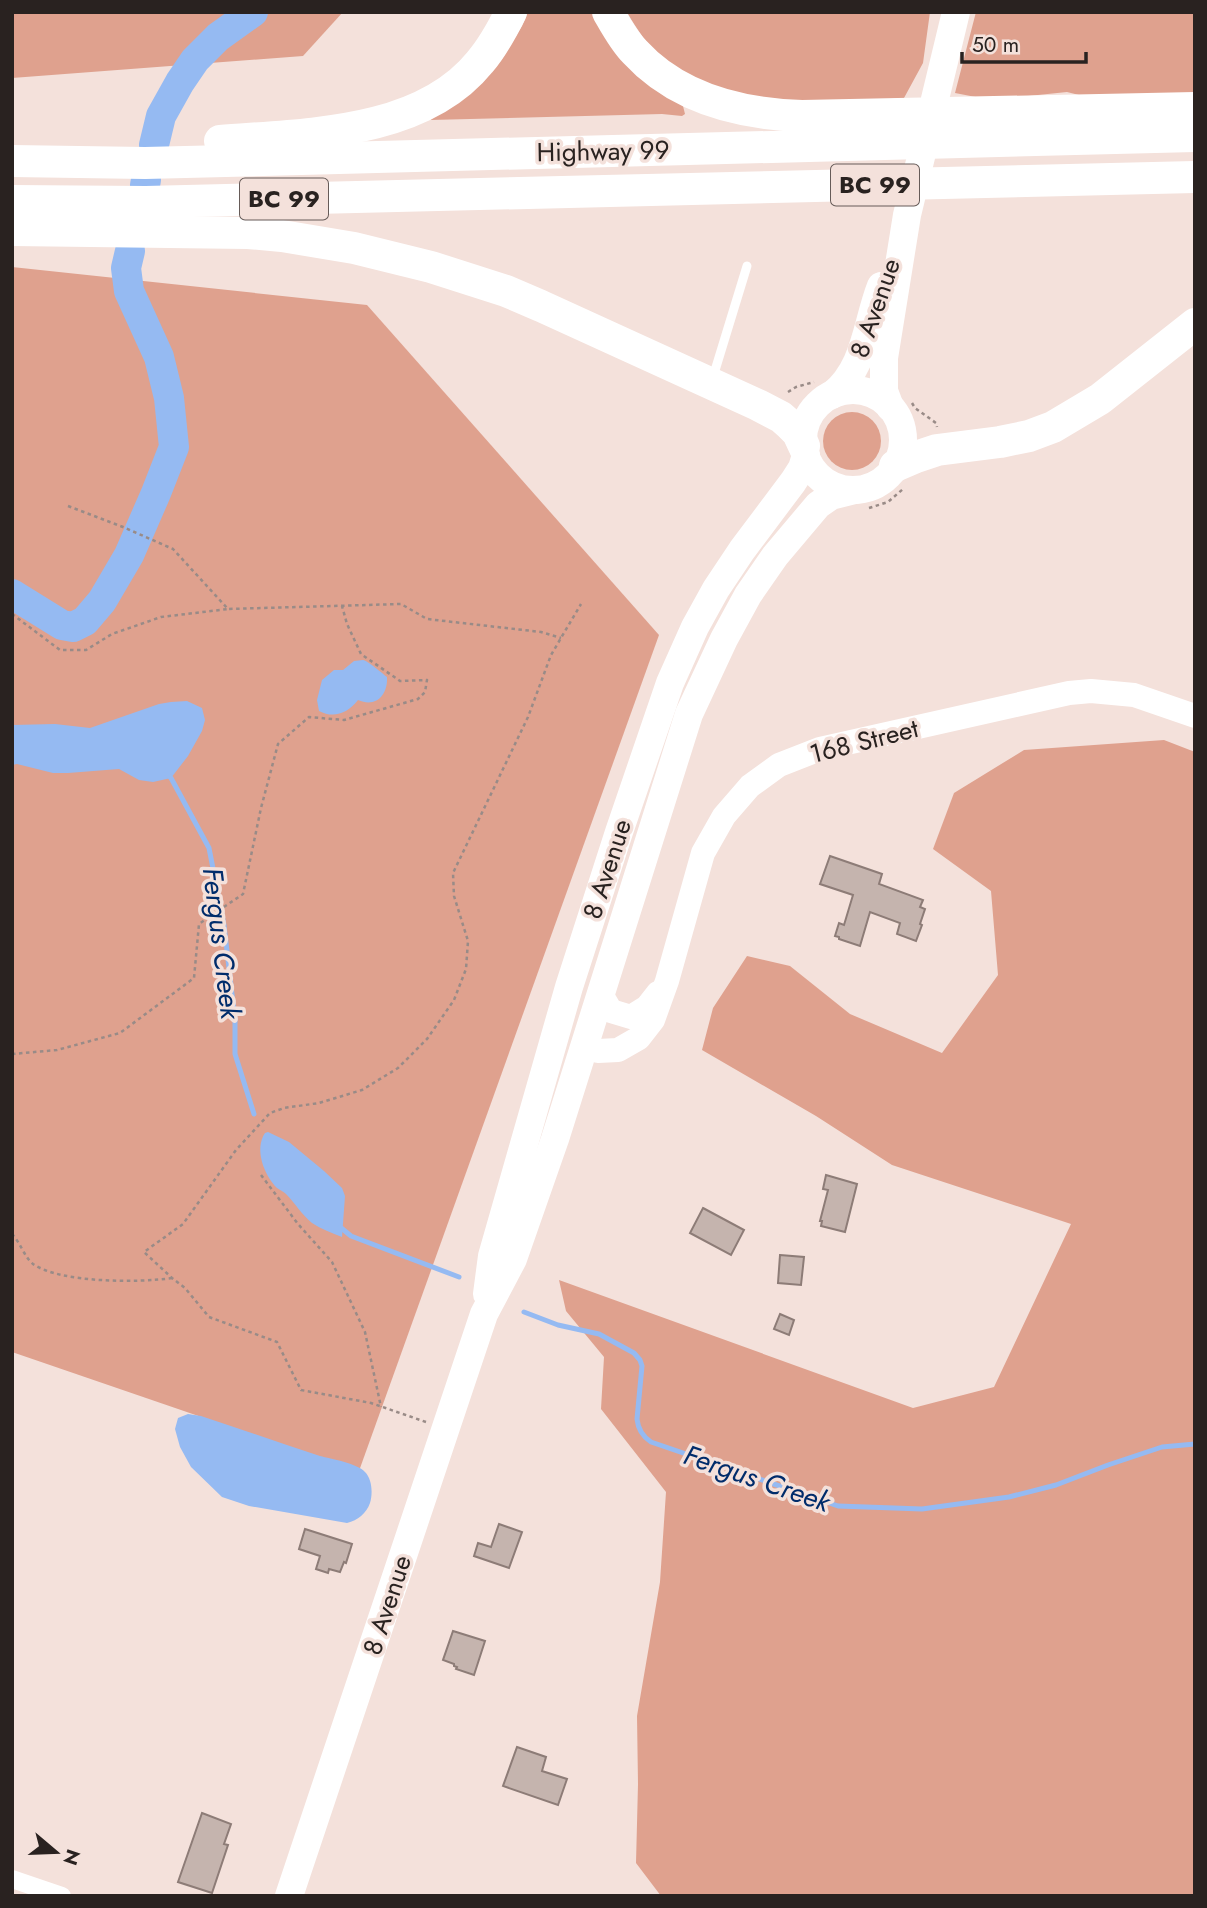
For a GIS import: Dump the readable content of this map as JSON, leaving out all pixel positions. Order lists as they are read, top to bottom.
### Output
{
  "streets": {
    "highway": ["Highway 99", "BC 99"],
    "main road": ["8 Avenue", "168 Street"]
  },
  "crossings": [
    ["8 Avenue", "168 Street"]
  ],
  "water": ["Fergus Creek"],
  "scale_bar": "50 m",
  "north": "right"
}
